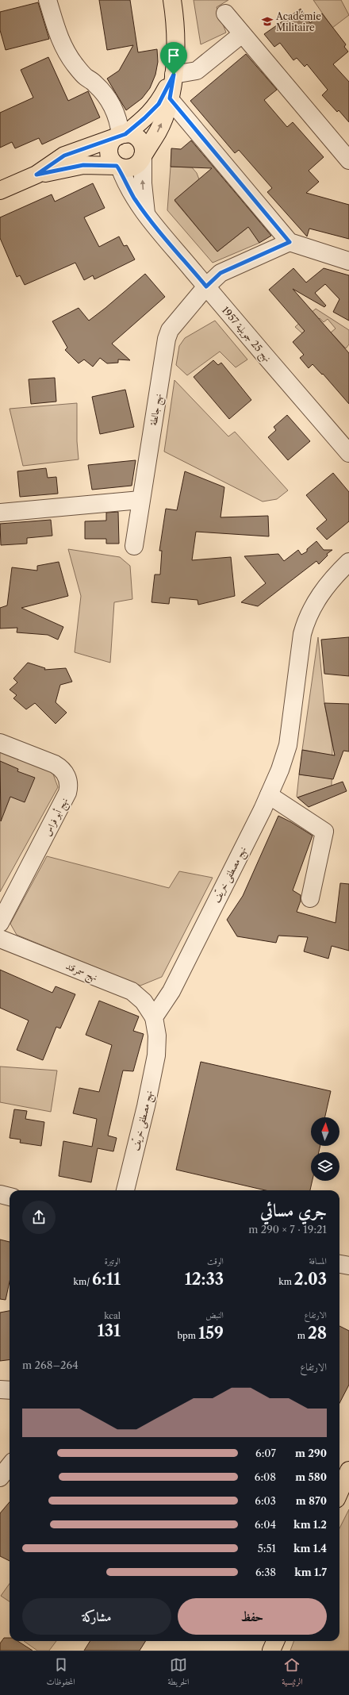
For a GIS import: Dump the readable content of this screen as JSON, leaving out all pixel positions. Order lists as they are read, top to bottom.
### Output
{
  "streets": {
    "street": [
      "نهج 25 جويلية 1957",
      "نهج جالطة",
      "نهج أبو فراس",
      "نهج مصطفى خريّف",
      "نهج سمرقند"
    ]
  },
  "crossings": [
    ["نهج 25 جويلية 1957", "نهج جالطة"],
    ["نهج مصطفى خريّف", "نهج سمرقند"]
  ],
  "places": {
    "school or university": ["Académie Militaire"]
  },
  "north": "top",
  "page": {
    "heading": ["جري مسائي", "19:21 · 7 × 290 m"],
    "stats": [
      ["المسافة", "2.03 km"],
      ["الوقت", "12:33"],
      ["الوتيرة", "6:11 /km"],
      ["الارتفاع", "28 m"],
      ["النبض", "159 bpm"],
      ["kcal", "131"]
    ],
    "chart": ["الارتفاع", "264–268 m"],
    "list": [
      {
        "name": "290 m",
        "note": "6:07"
      },
      {
        "name": "580 m",
        "note": "6:08"
      },
      {
        "name": "870 m",
        "note": "6:03"
      },
      {
        "name": "1.2 km",
        "note": "6:04"
      },
      {
        "name": "1.4 km",
        "note": "5:51"
      },
      {
        "name": "1.7 km",
        "note": "6:38"
      }
    ],
    "buttons": ["حفظ", "مشاركة"],
    "tabs": ["الرئيسية", "الخريطة", "المحفوظات"]
  }
}
